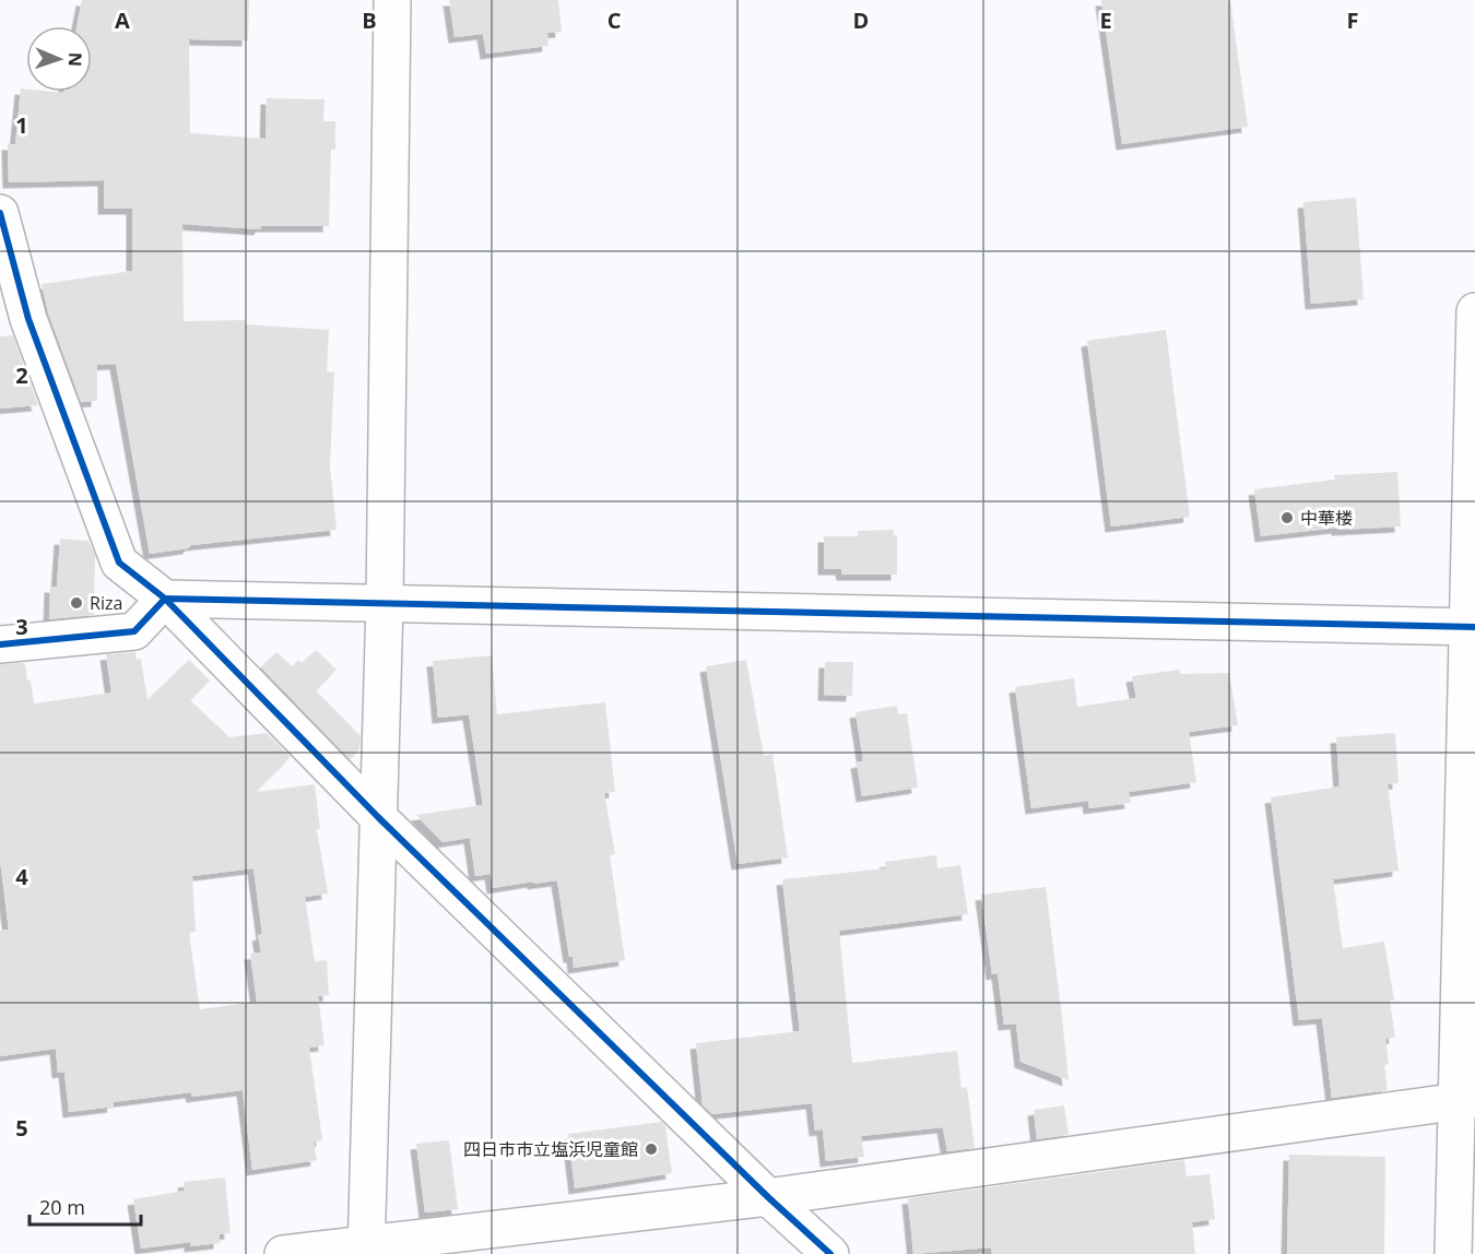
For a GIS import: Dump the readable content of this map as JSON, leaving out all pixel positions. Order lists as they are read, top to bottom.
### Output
{
  "places": ["中華楼", "Riza", "四日市市立塩浜児童館"],
  "scale_bar": "20 m",
  "north": "right",
  "grid": {
    "columns": [
      "A",
      "B",
      "C",
      "D",
      "E",
      "F"
    ],
    "rows": [
      "1",
      "2",
      "3",
      "4",
      "5"
    ]
  }
}
